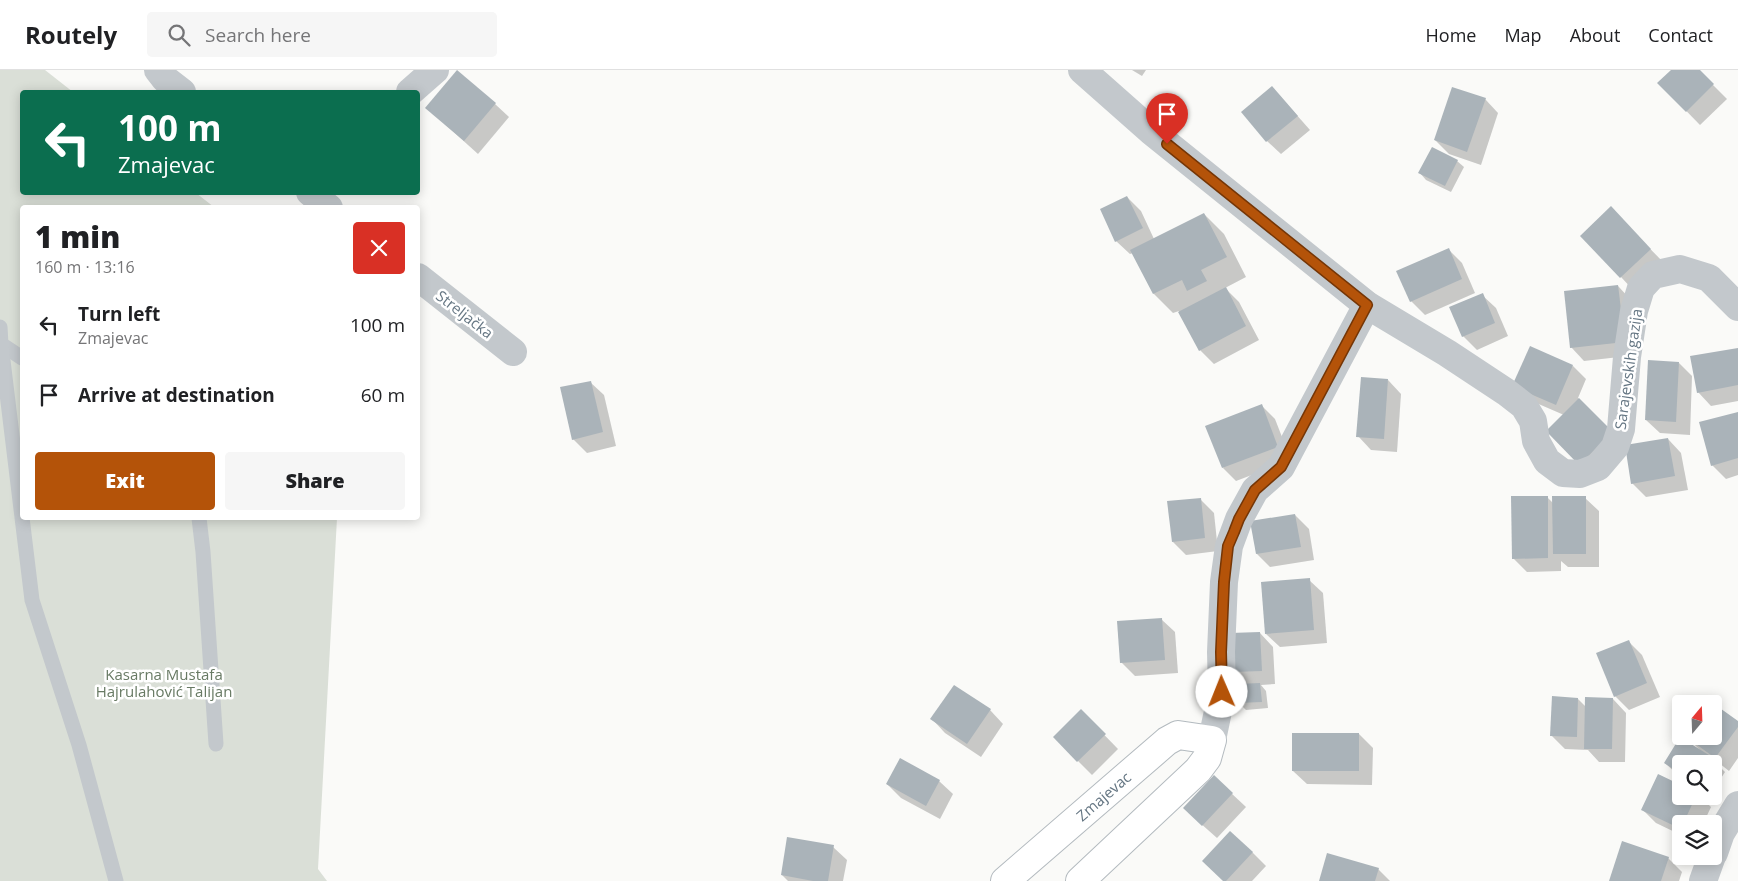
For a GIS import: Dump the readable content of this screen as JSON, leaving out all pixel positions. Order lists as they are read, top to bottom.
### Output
{
  "streets": {
    "street": ["Streljačka", "Sarajevskih gazija", "Zmajevac"]
  },
  "parks": ["Kasarna Mustafa Hajrulahović Talijan"],
  "north": "top",
  "page": {
    "header": "Routely",
    "search": "Search here",
    "nav": [
      "Home",
      "Map",
      "About",
      "Contact"
    ],
    "turn": ["100 m", "Zmajevac"],
    "heading": ["1 min", "160 m · 13:16"],
    "list": [
      {
        "name": "Turn left",
        "note": "Zmajevac",
        "value": "100 m"
      },
      {
        "name": "Arrive at destination",
        "value": "60 m"
      }
    ],
    "buttons": ["Exit", "Share"]
  }
}
